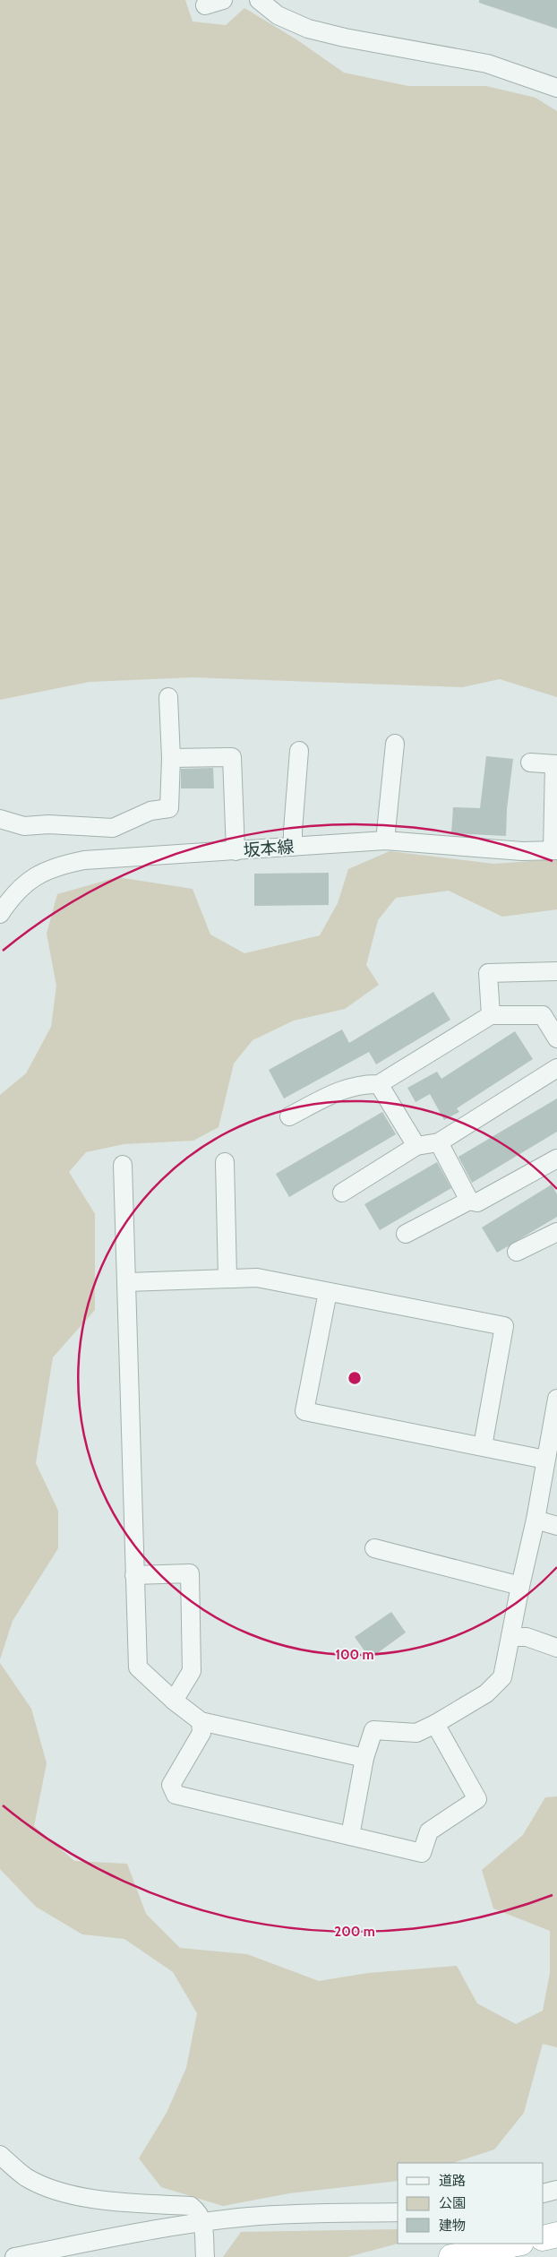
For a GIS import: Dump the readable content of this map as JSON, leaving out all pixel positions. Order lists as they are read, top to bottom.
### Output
{
  "streets": {
    "street": ["坂本線"]
  },
  "legend": ["道路", "公園", "建物"],
  "rings": ["100 m", "200 m"]
}
